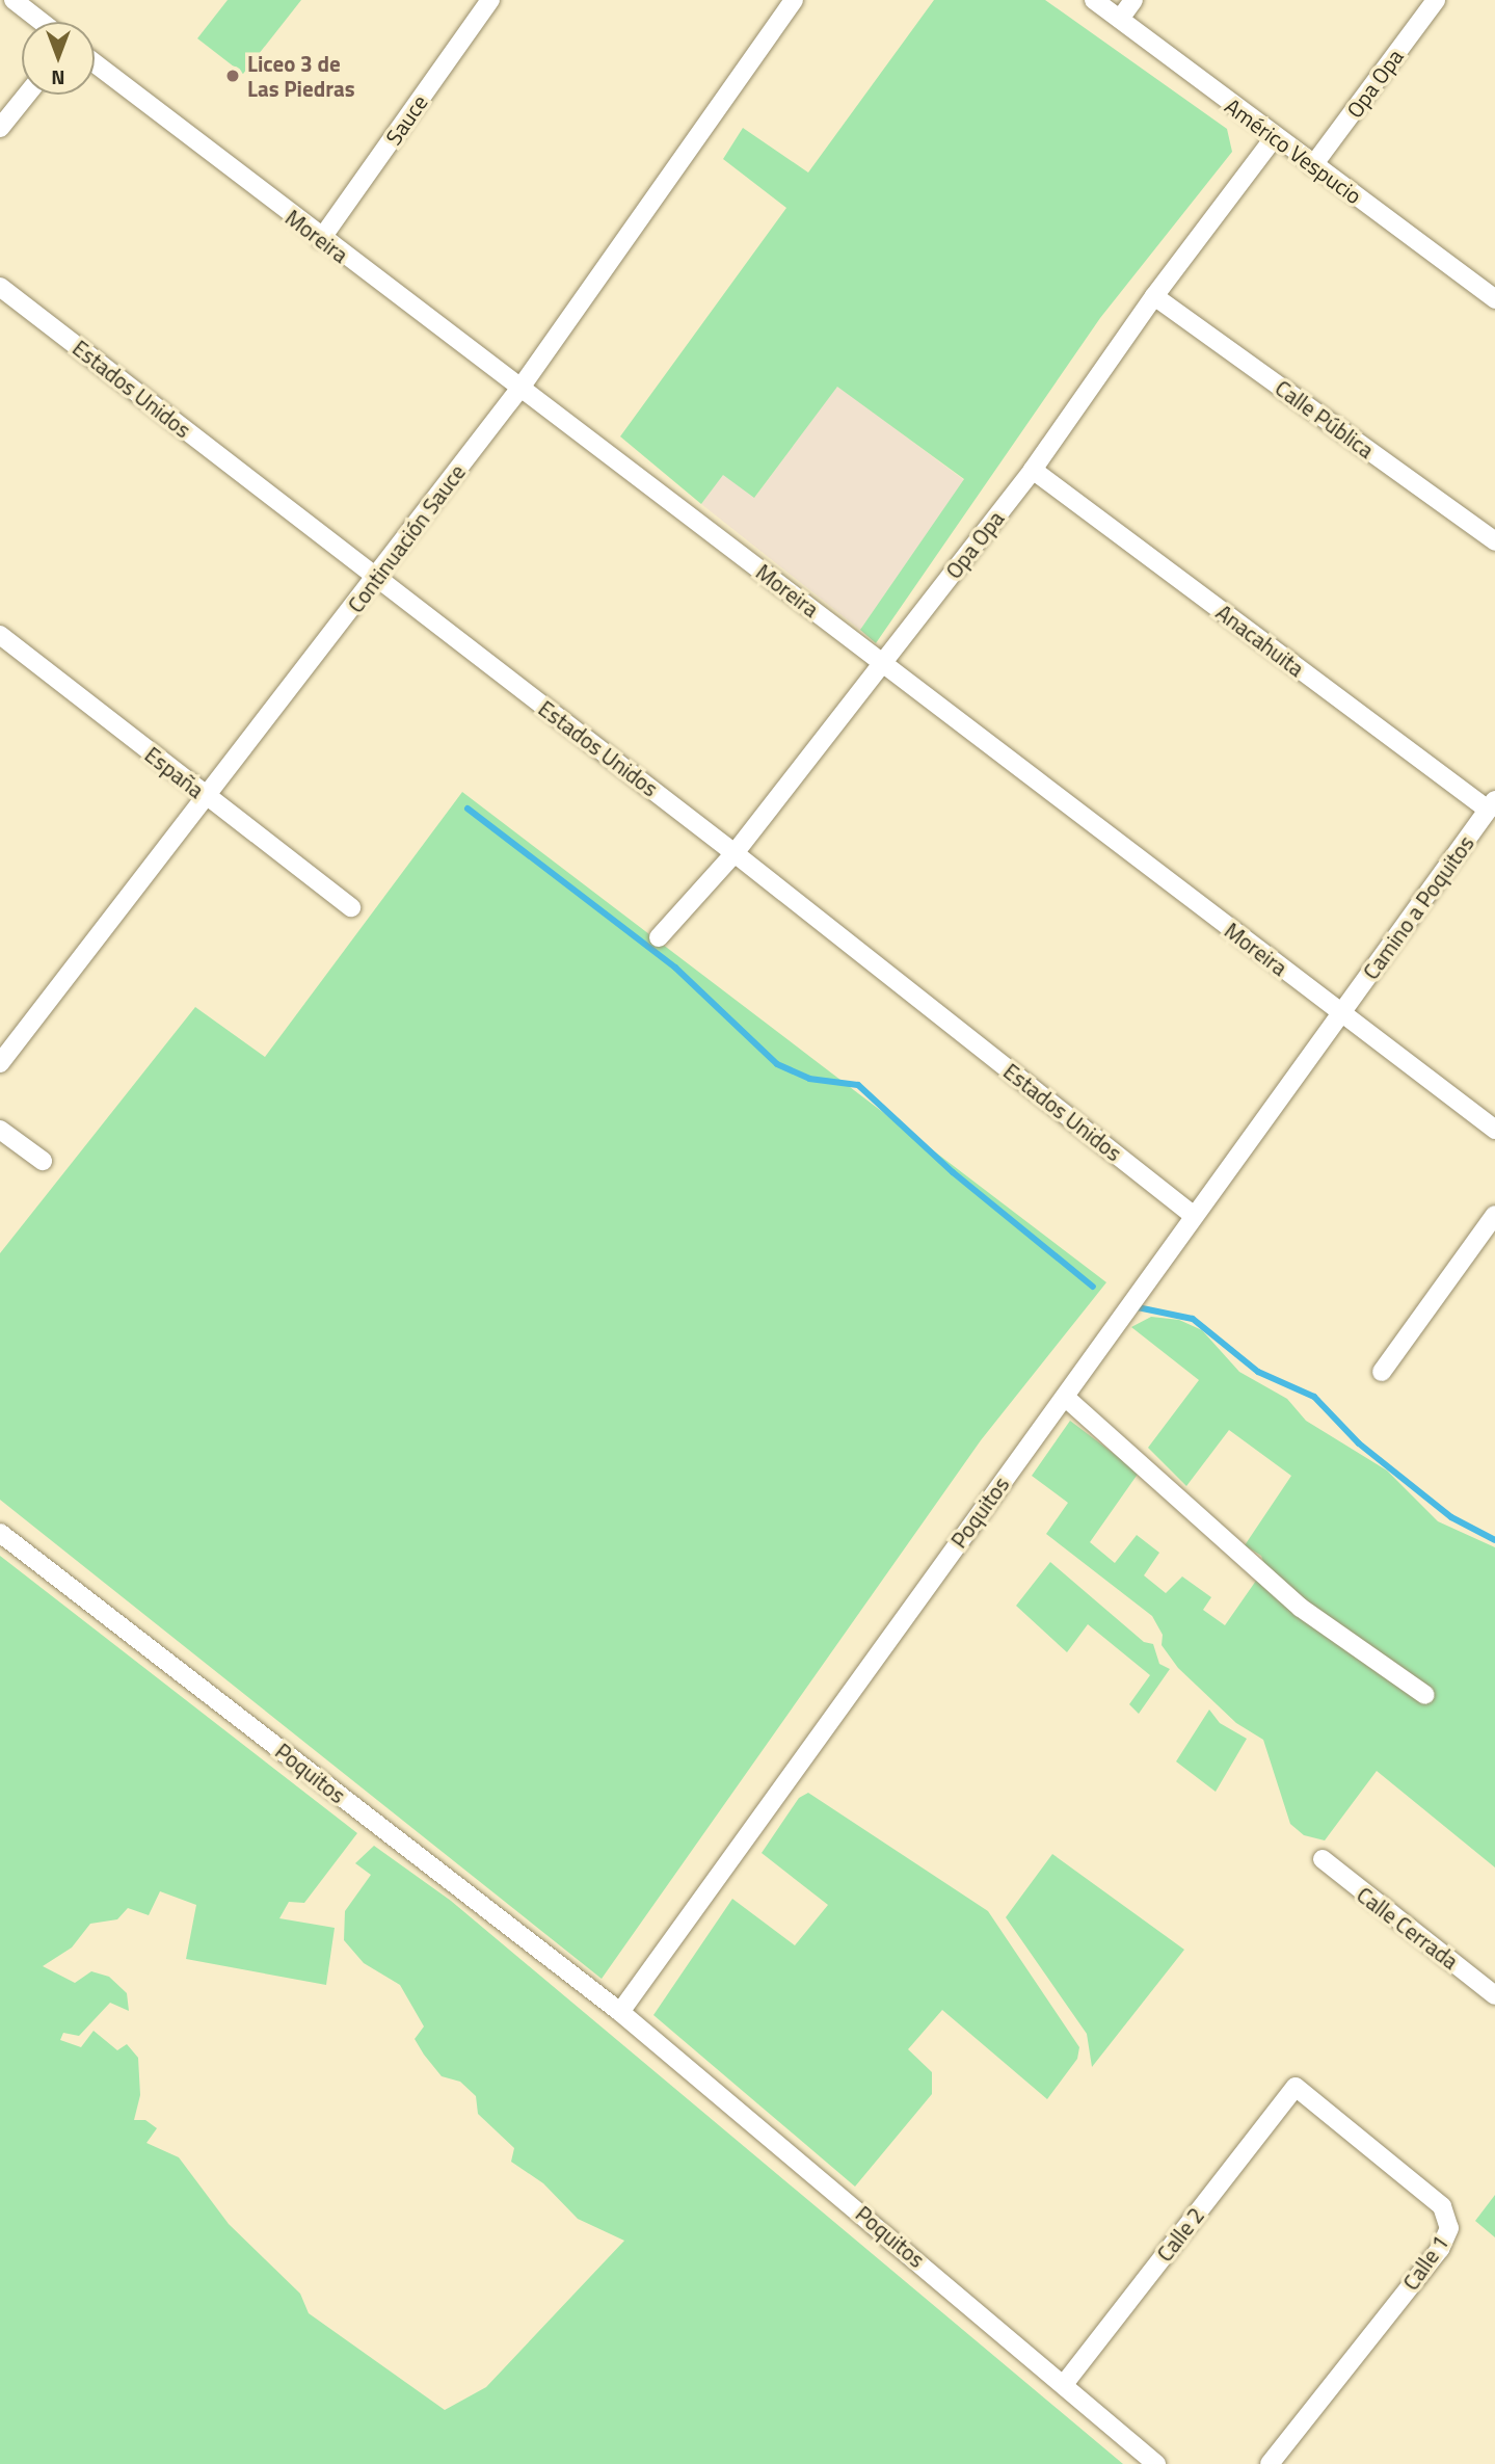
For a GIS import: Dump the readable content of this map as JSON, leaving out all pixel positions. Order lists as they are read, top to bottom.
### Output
{
  "streets": {
    "street": [
      "Opa Opa",
      "Sauce",
      "Américo Vespucio",
      "Moreira",
      "Estados Unidos",
      "Calle Pública",
      "Continuación Sauce",
      "Anacahuita",
      "España",
      "Camino a Poquitos",
      "Poquitos",
      "Calle Cerrada",
      "Calle 2",
      "Calle 1"
    ]
  },
  "crossings": [
    ["Opa Opa", "Américo Vespucio"],
    ["Opa Opa", "Moreira"],
    ["Opa Opa", "Estados Unidos"],
    ["Opa Opa", "Calle Pública"],
    ["Opa Opa", "Anacahuita"],
    ["Sauce", "Moreira"],
    ["Moreira", "Continuación Sauce"],
    ["Moreira", "Camino a Poquitos"],
    ["Moreira", "Poquitos"],
    ["Estados Unidos", "Continuación Sauce"],
    ["Estados Unidos", "Poquitos"],
    ["Continuación Sauce", "España"],
    ["Anacahuita", "Camino a Poquitos"],
    ["Camino a Poquitos", "Poquitos"],
    ["Poquitos", "Calle 2"],
    ["Calle 2", "Calle 1"]
  ],
  "places": ["Liceo 3 de Las Piedras"],
  "north": "bottom"
}
